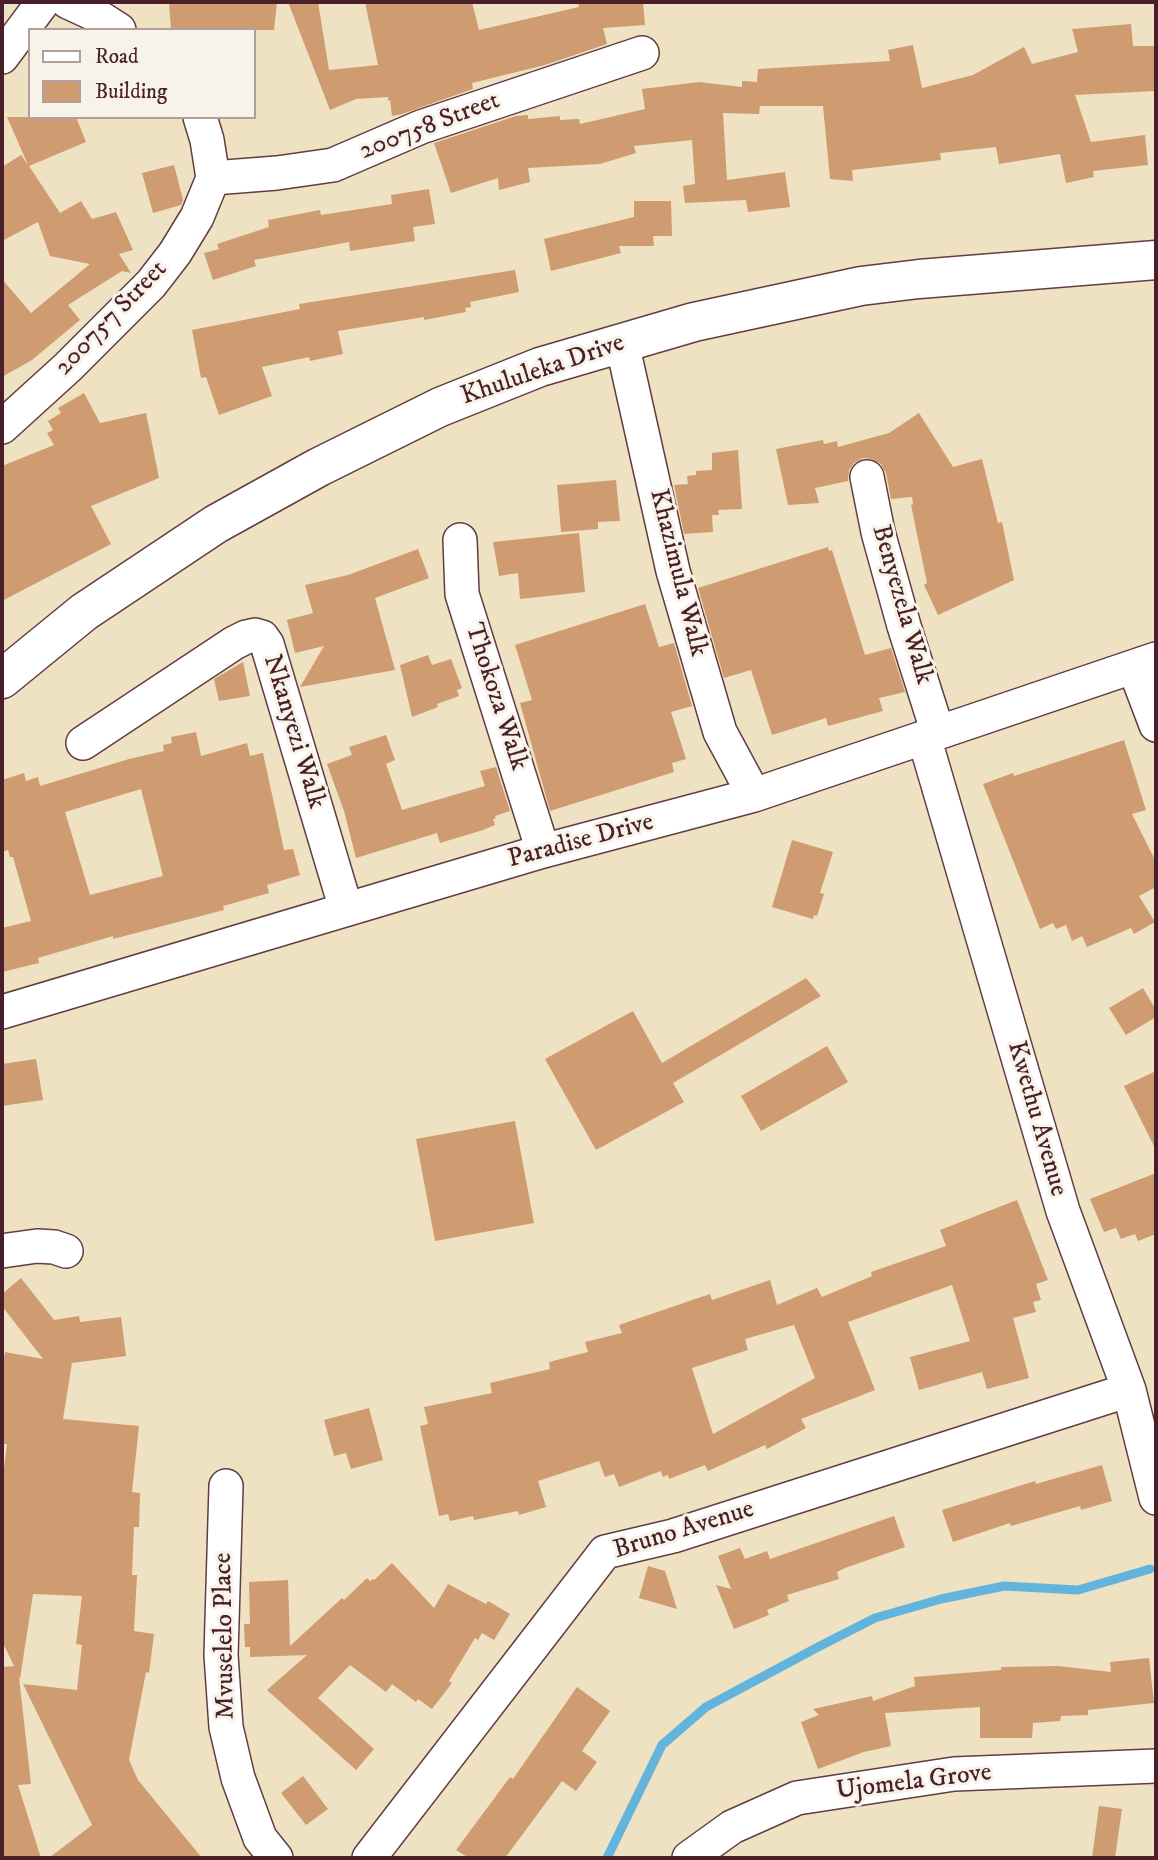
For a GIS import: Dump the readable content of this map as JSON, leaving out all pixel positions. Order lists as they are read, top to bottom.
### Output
{
  "streets": {
    "street": [
      "200758 Street",
      "200757 Street",
      "Khululeka Drive",
      "Khazimula Walk",
      "Benyezela Walk",
      "Thokoza Walk",
      "Nkanyezi Walk",
      "Paradise Drive",
      "Kwethu Avenue",
      "Bruno Avenue",
      "Mvuselelo Place",
      "Ujomela Grove"
    ]
  },
  "crossings": [
    ["200758 Street", "200757 Street"],
    ["Khululeka Drive", "Khazimula Walk"],
    ["Khazimula Walk", "Paradise Drive"],
    ["Benyezela Walk", "Paradise Drive"],
    ["Benyezela Walk", "Kwethu Avenue"],
    ["Thokoza Walk", "Paradise Drive"],
    ["Nkanyezi Walk", "Paradise Drive"],
    ["Paradise Drive", "Kwethu Avenue"],
    ["Kwethu Avenue", "Bruno Avenue"]
  ],
  "legend": ["Road", "Building"]
}
